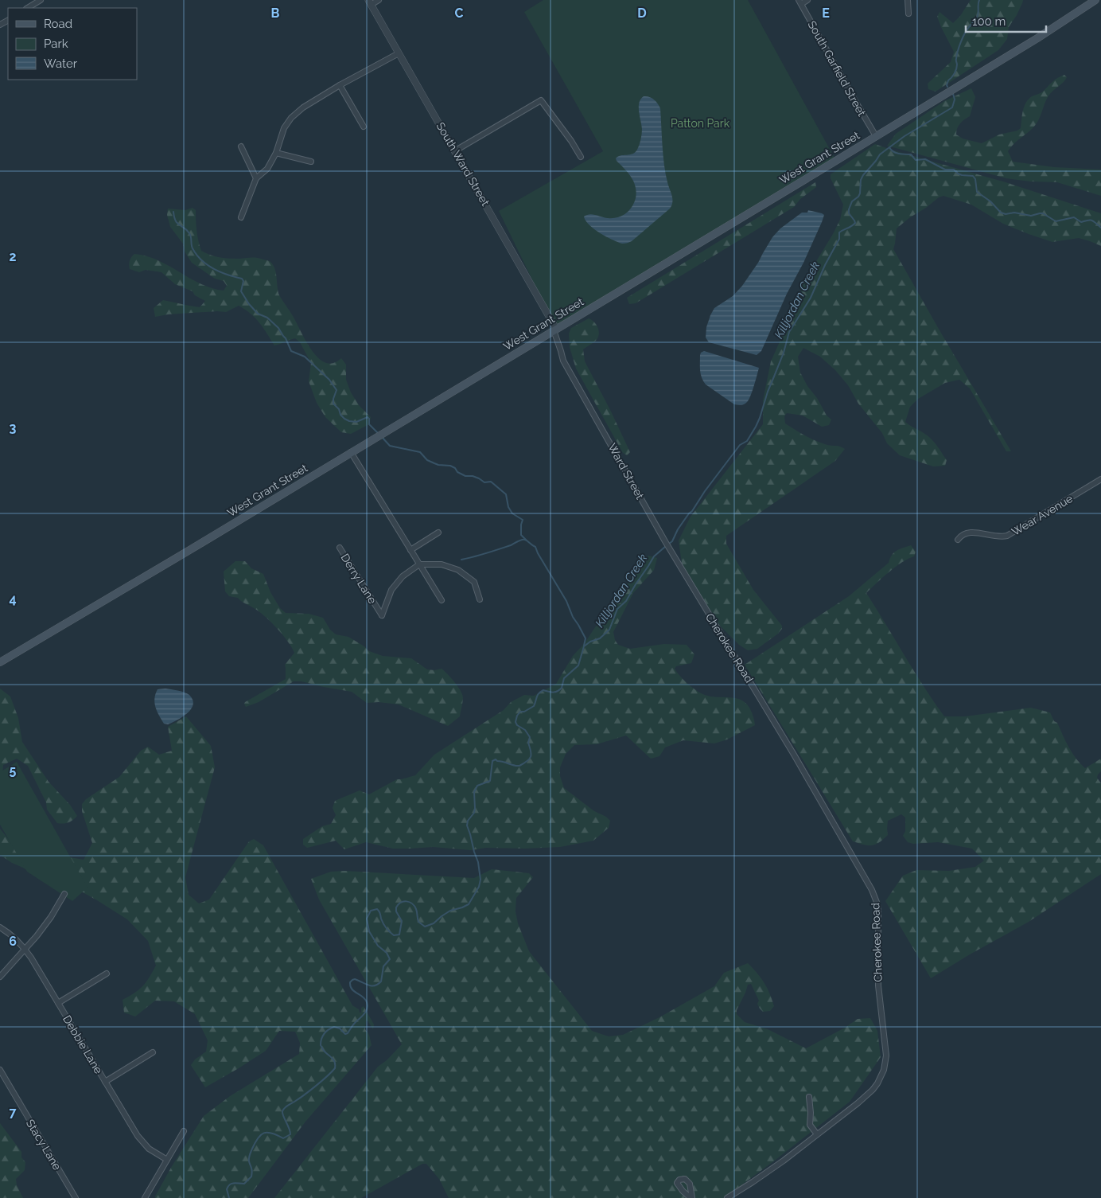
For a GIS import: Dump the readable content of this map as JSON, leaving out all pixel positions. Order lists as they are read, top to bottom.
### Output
{
  "streets": {
    "main road": ["West Grant Street"],
    "street": [
      "South Garfield Street",
      "South Ward Street",
      "Ward Street",
      "Wear Avenue",
      "Derry Lane",
      "Cherokee Road",
      "Debbie Lane",
      "Stacy Lane"
    ]
  },
  "crossings": [
    ["South Garfield Street", "West Grant Street"],
    ["West Grant Street", "South Ward Street"],
    ["West Grant Street", "Ward Street"],
    ["South Ward Street", "Ward Street"],
    ["Ward Street", "Cherokee Road"]
  ],
  "water": ["Killjordan Creek"],
  "parks": ["Patton Park"],
  "legend": ["Road", "Park", "Water"],
  "scale_bar": "100 m",
  "grid": {
    "columns": [
      "B",
      "C",
      "D",
      "E"
    ],
    "rows": [
      "2",
      "3",
      "4",
      "5",
      "6",
      "7"
    ]
  }
}
